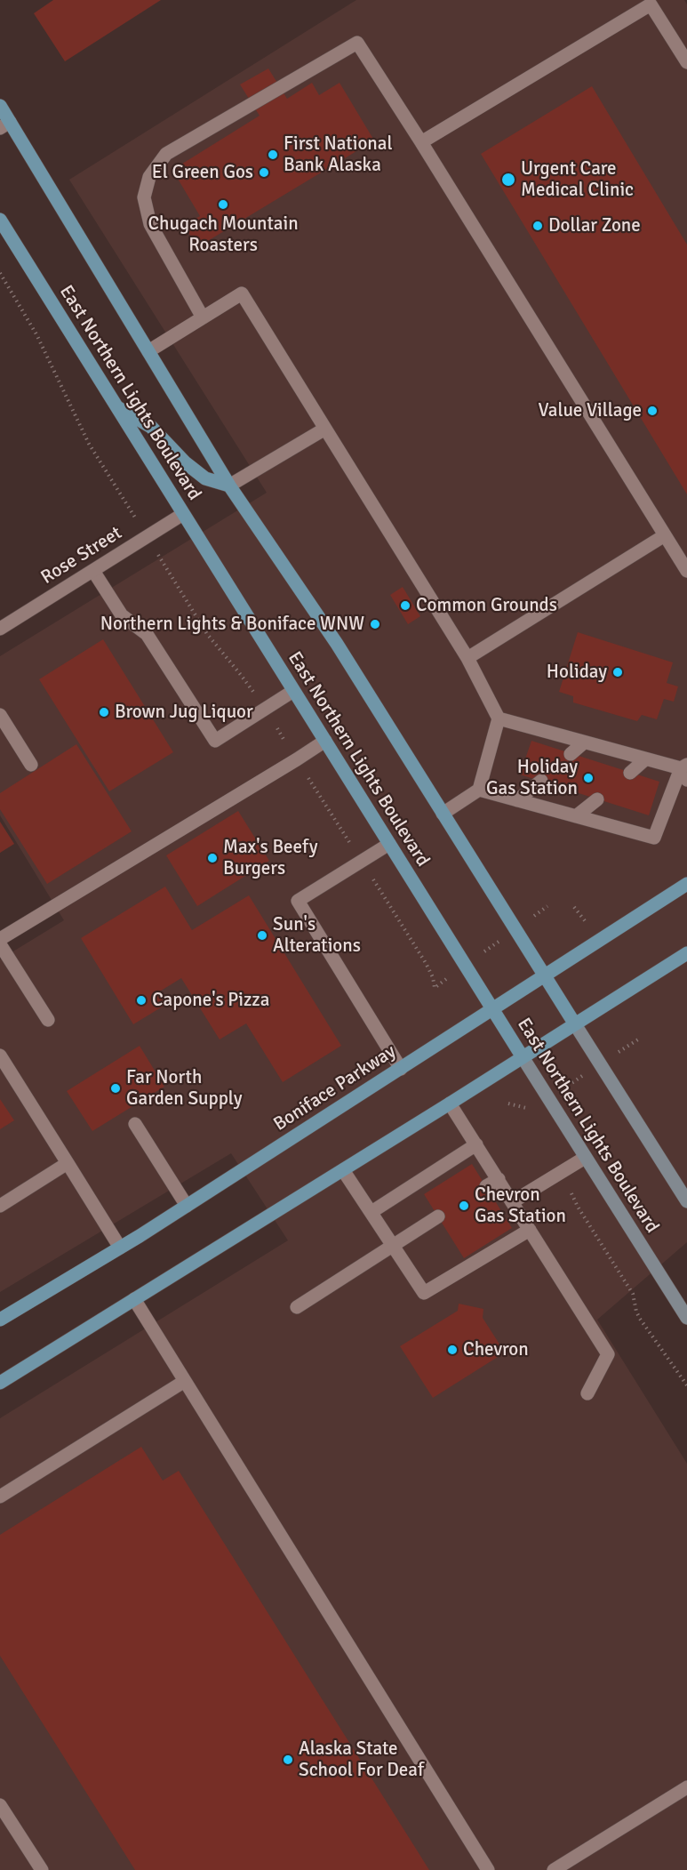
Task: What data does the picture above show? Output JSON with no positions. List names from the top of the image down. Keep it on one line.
{"streets":{"main road":["East Northern Lights Boulevard","Boniface Parkway"],"street":["Rose Street"]},"crossings":[["East Northern Lights Boulevard","Rose Street"],["East Northern Lights Boulevard","Boniface Parkway"]],"places":["First National Bank Alaska","El Green Gos","Urgent Care Medical Clinic","Chugach Mountain Roasters","Dollar Zone","Value Village","Common Grounds","Northern Lights & Boniface WNW","Holiday","Brown Jug Liquor","Holiday Gas Station","Max's Beefy Burgers","Sun's Alterations","Capone's Pizza","Far North Garden Supply","Chevron Gas Station","Chevron","Alaska State School For Deaf"]}
